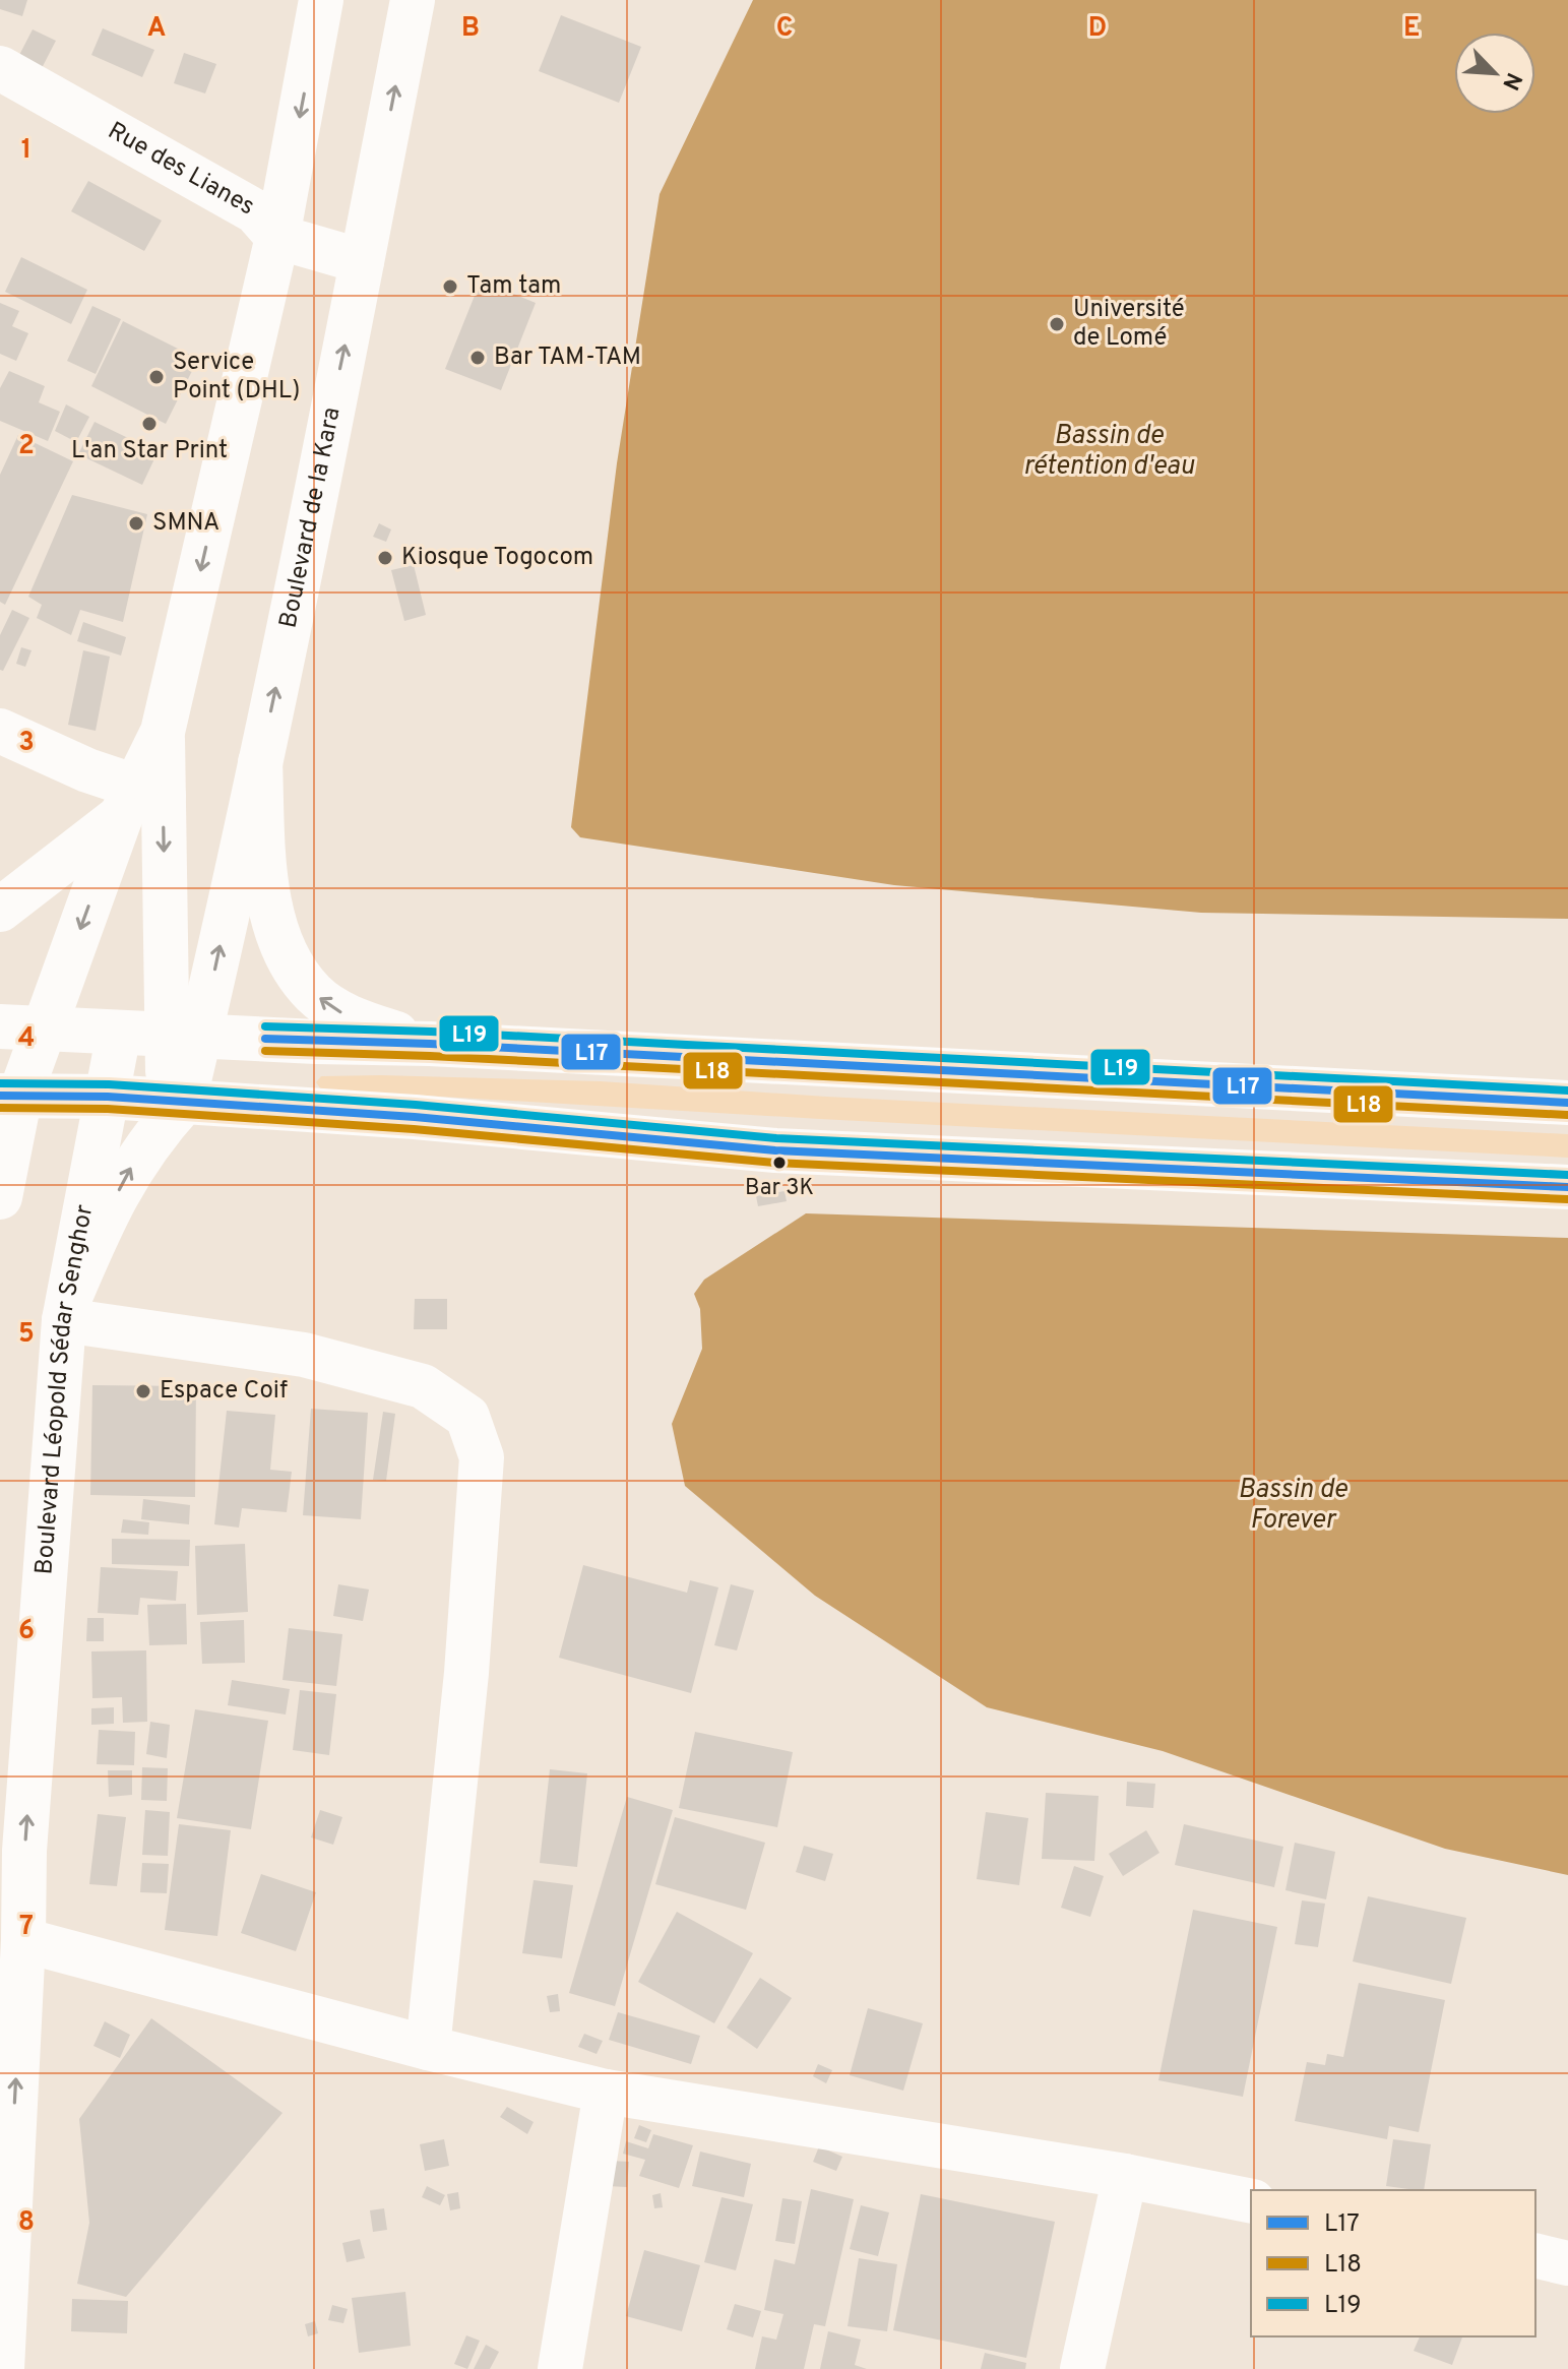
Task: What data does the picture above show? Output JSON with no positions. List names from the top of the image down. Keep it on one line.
{"streets":{"main road":["Rue des Lianes","Boulevard de la Kara","Boulevard Léopold Sédar Senghor"]},"crossings":[["Rue des Lianes","Boulevard de la Kara"]],"one_way":["Boulevard Léopold Sédar Senghor"],"water":["Bassin de rétention d'eau","Bassin de Forever"],"places":["Tam tam","Université de Lomé","Bar TAM-TAM","Service Point (DHL)","L'an Star Print","SMNA","Kiosque Togocom","Bar 3K","Espace Coif"],"lines":["transit line L19","transit line L17","transit line L18"],"legend":["L17","L18","L19"],"north":"bottom right","grid":{"columns":["A","B","C","D","E"],"rows":["1","2","3","4","5","6","7","8"]}}
